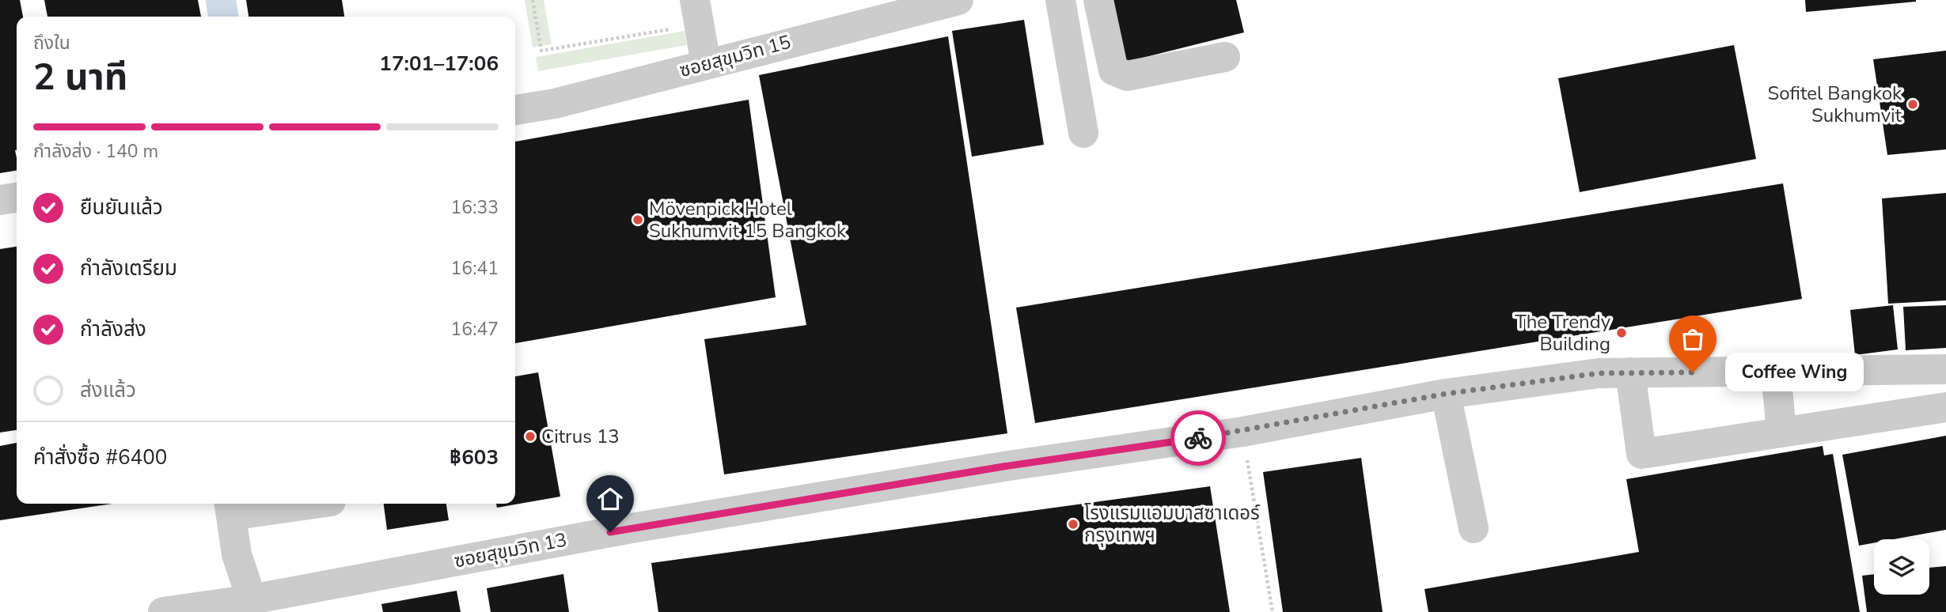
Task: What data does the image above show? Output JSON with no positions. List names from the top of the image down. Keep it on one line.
{"streets":{"street":["ซอยสุขุมวิท 15","ซอยสุขุมวิท 13"]},"places":["Sofitel Bangkok Sukhumvit","Mövenpick Hotel Sukhumvit 15 Bangkok","The Trendy Building","Coffee Wing","Citrus 13","โรงแรมแอมบาสซาเดอร์ กรุงเทพฯ"],"page":{"heading":["2 นาที","ถึงใน","17:01–17:06"],"panel":["คำสั่งซื้อ #6400","฿603"],"bar":"กำลังส่ง · 140 m","list":[["ยืนยันแล้ว","16:33"],["กำลังเตรียม","16:41"],["กำลังส่ง","16:47"],"ส่งแล้ว"],"bubble":"Coffee Wing"}}
